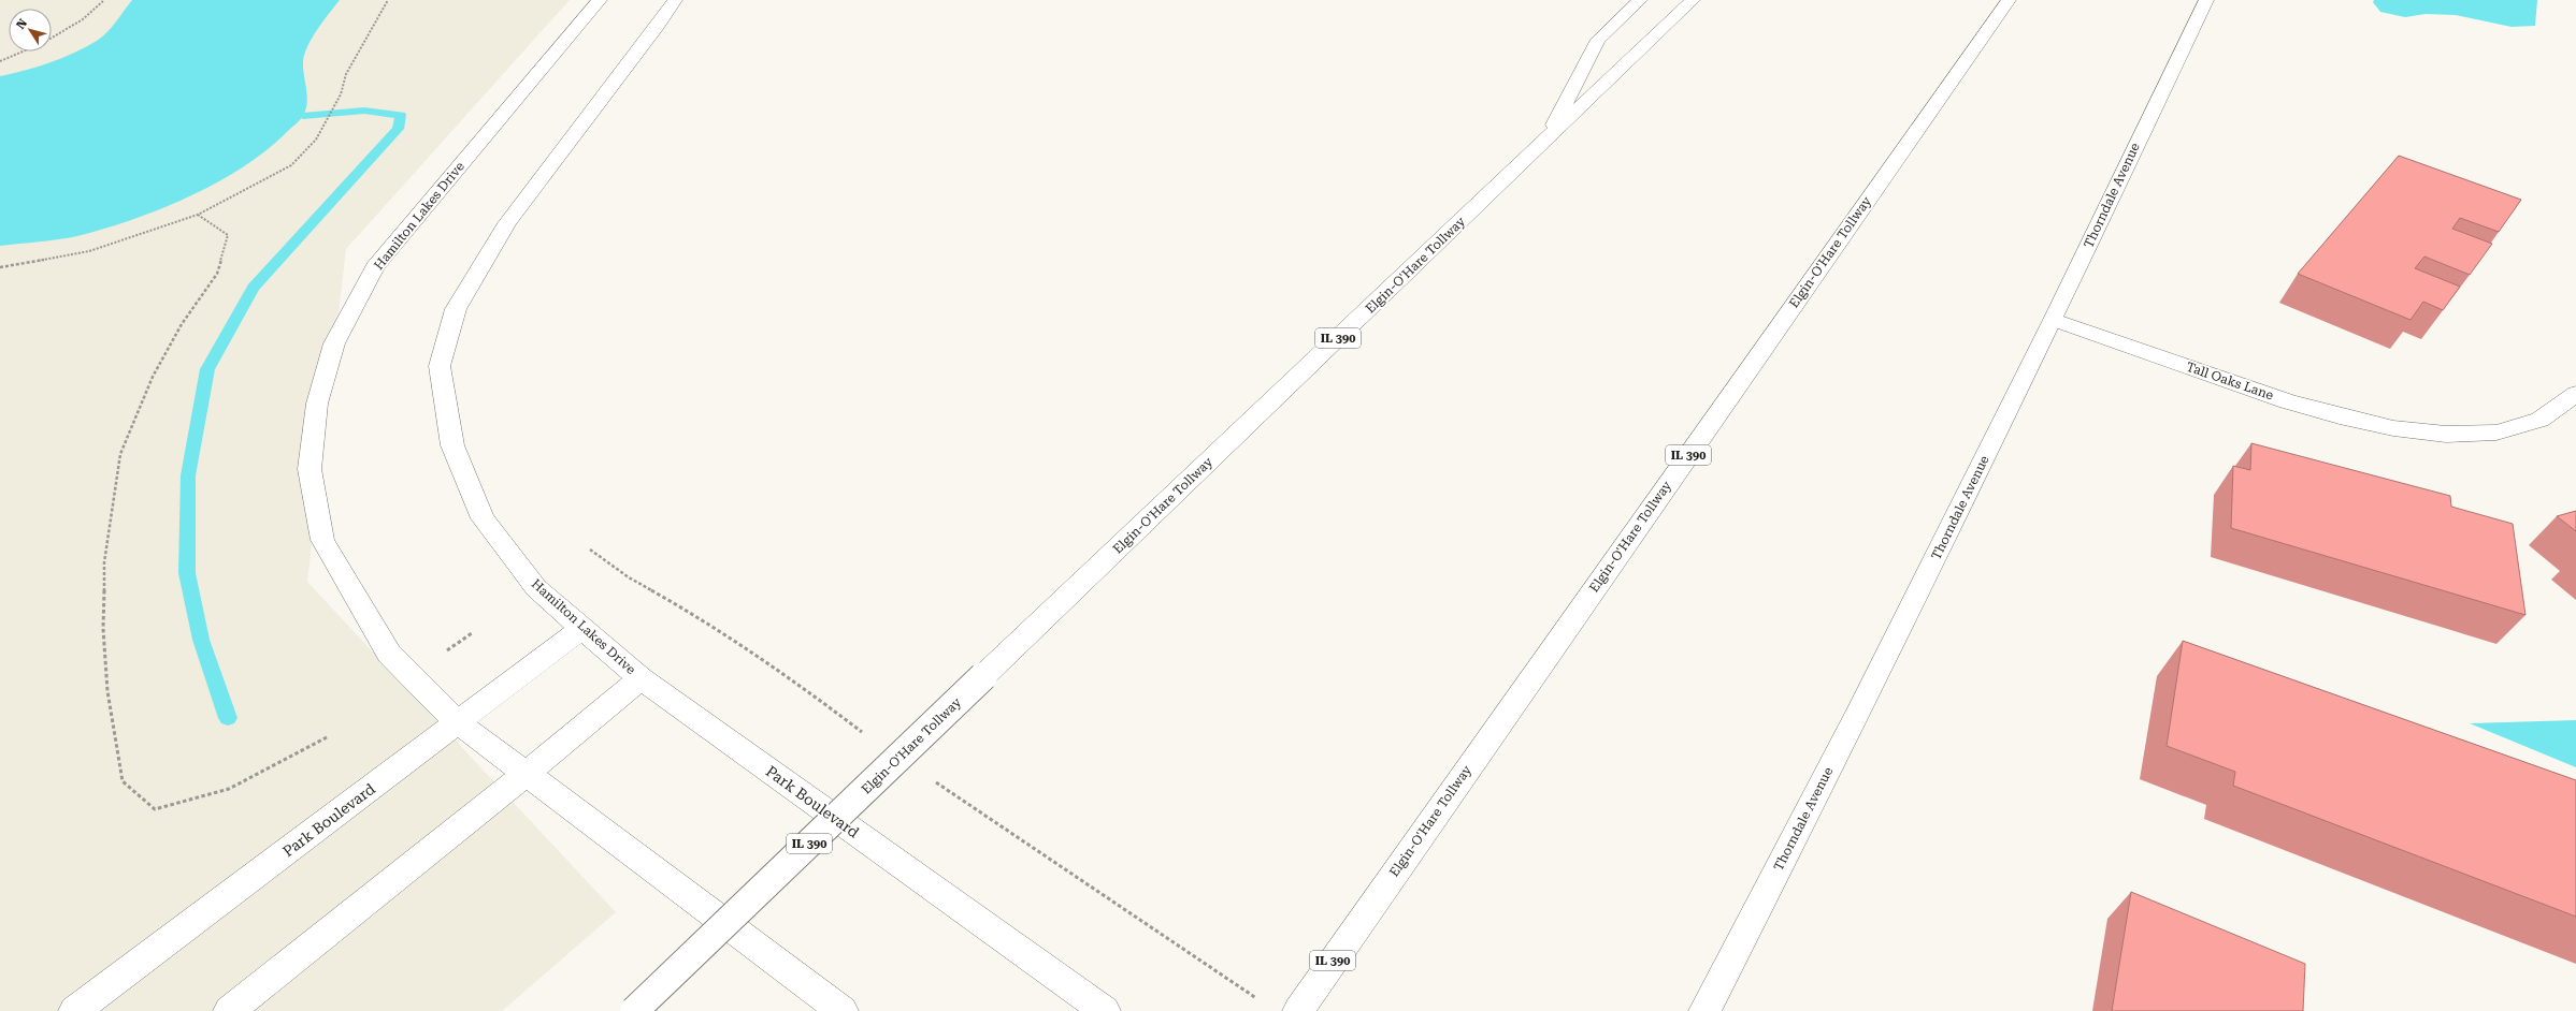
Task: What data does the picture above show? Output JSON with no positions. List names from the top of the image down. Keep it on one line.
{"streets":{"main road":["Thorndale Avenue","Hamilton Lakes Drive","Elgin-O'Hare Tollway","IL 390","Tall Oaks Lane","Park Boulevard"]},"crossings":[["Thorndale Avenue","Tall Oaks Lane"],["Hamilton Lakes Drive","Park Boulevard"]],"north":"top left"}
